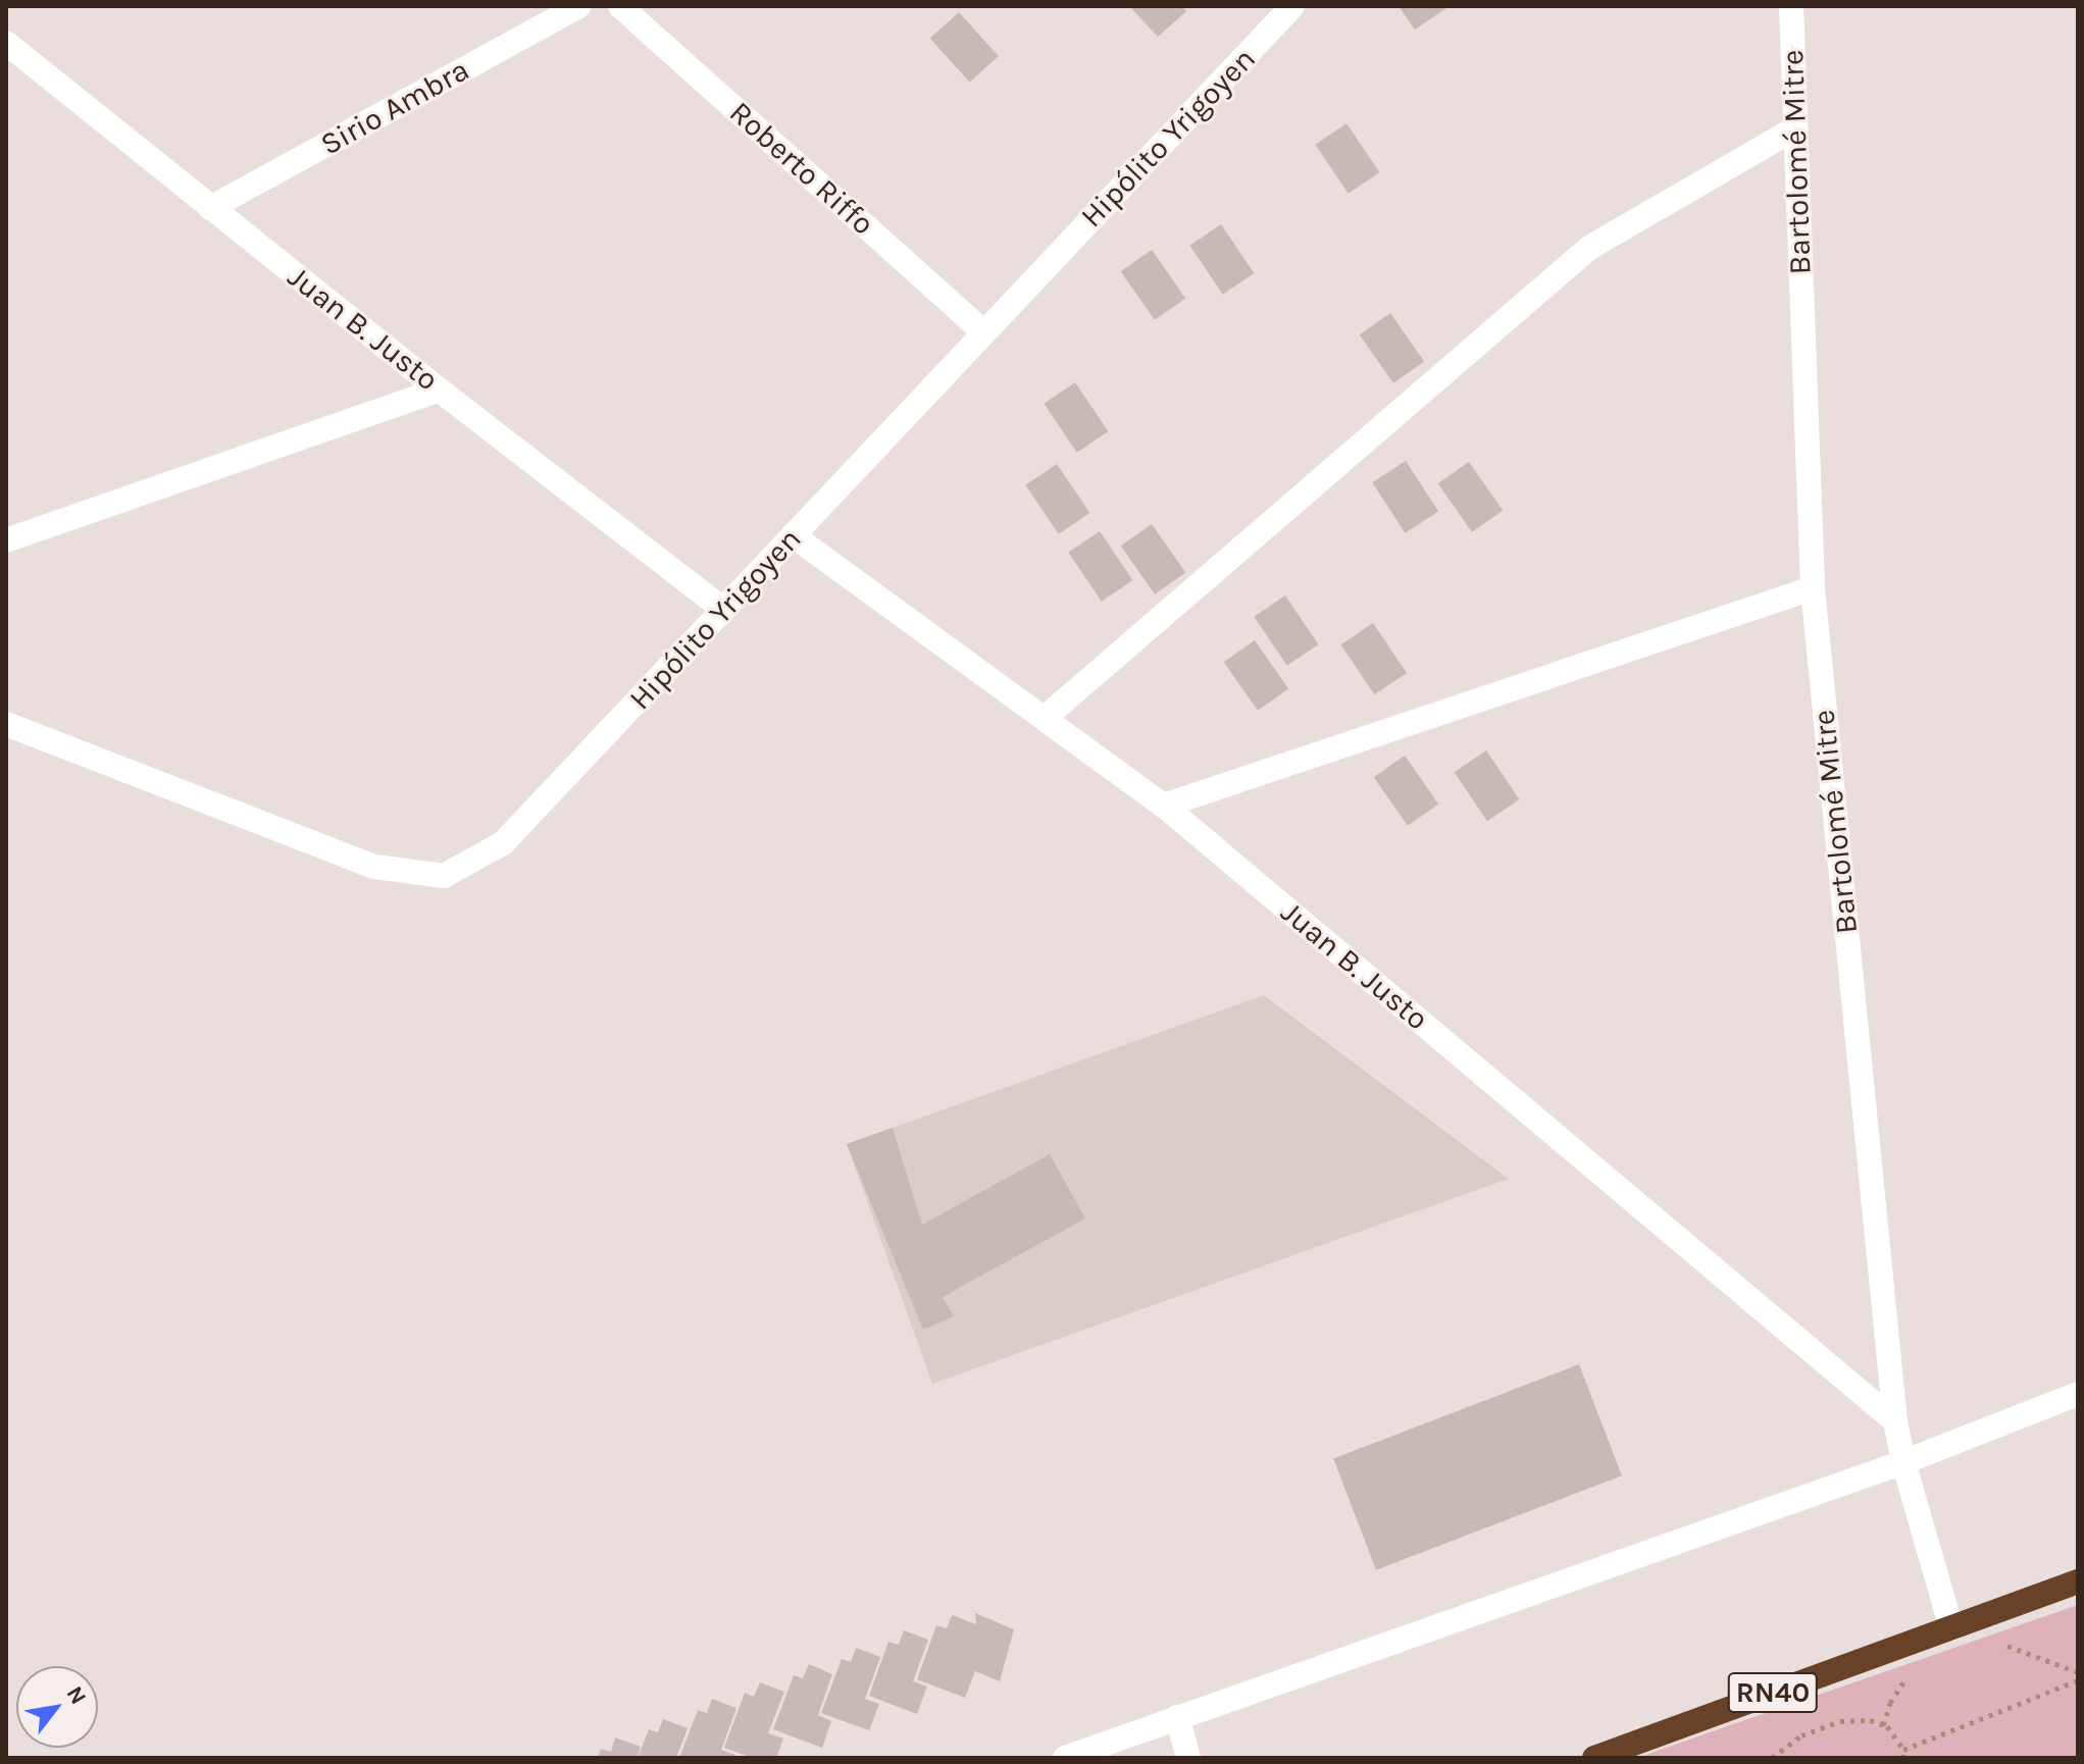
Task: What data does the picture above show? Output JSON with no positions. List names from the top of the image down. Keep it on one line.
{"streets":{"highway":["RN40"],"street":["Sirio Ambra","Hipólito Yrigoyen","Bartolomé Mitre","Roberto Riffo","Juan B. Justo"]},"crossings":[["Sirio Ambra","Juan B. Justo"],["Hipólito Yrigoyen","Roberto Riffo"],["Hipólito Yrigoyen","Juan B. Justo"],["Bartolomé Mitre","Juan B. Justo"],["Bartolomé Mitre","RN40"]],"north":"top right"}
